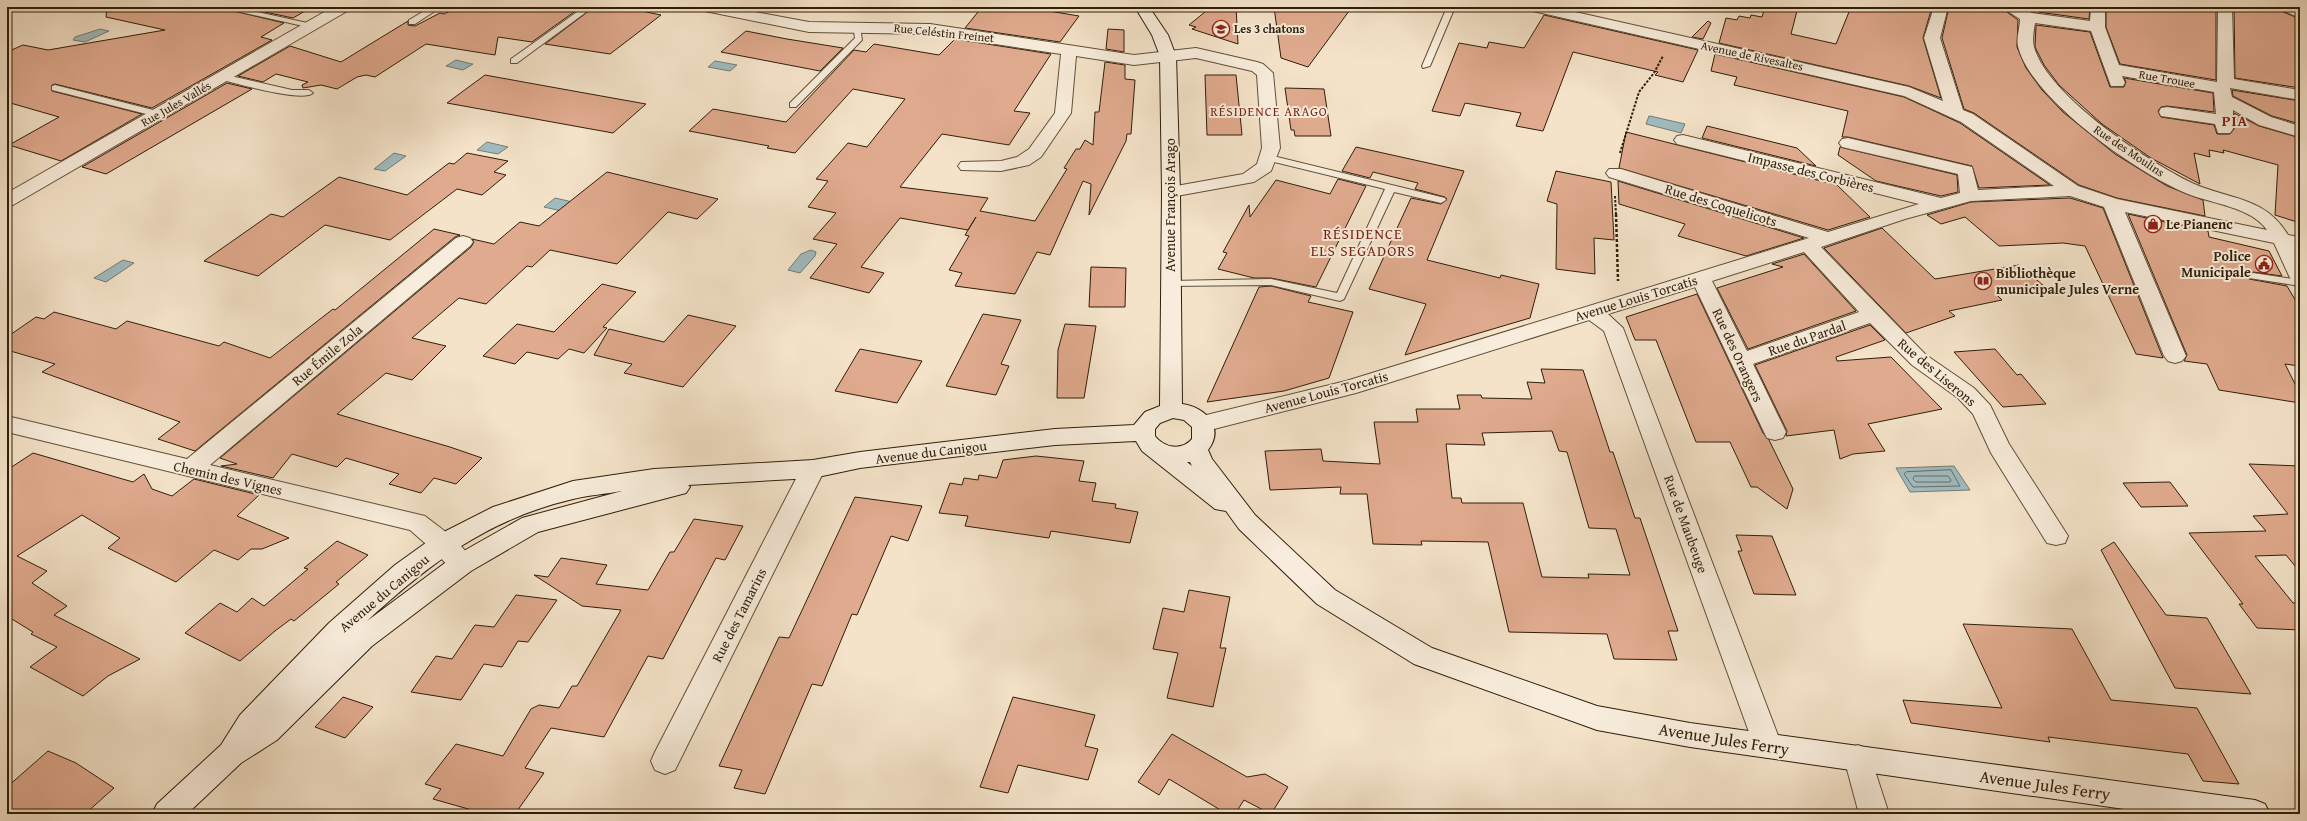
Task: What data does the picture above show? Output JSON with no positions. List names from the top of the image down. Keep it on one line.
{"streets":{"street":["Rue Celéstin Freinet","Avenue de Rivesaltes","Rue Trouee","Rue Jules Vallés","Rue des Moulins","Impasse des Corbières","Avenue François Arago","Rue des Coquelicots","Avenue Louis Torcatis","Rue du Pardal","Rue Émile Zola","Rue des Orangers","Rue des Liserons","Avenue du Canigou","Chemin des Vignes","Rue de Maubeuge","Rue des Tamarins","Avenue Jules Ferry"]},"crossings":[["Rue Celéstin Freinet","Avenue François Arago"],["Avenue de Rivesaltes","Avenue Louis Torcatis"],["Impasse des Corbières","Avenue Louis Torcatis"],["Avenue François Arago","Avenue Louis Torcatis"],["Avenue François Arago","Avenue du Canigou"],["Avenue François Arago","Avenue Jules Ferry"],["Rue des Coquelicots","Avenue Louis Torcatis"],["Avenue Louis Torcatis","Rue des Orangers"],["Avenue Louis Torcatis","Rue des Liserons"],["Avenue Louis Torcatis","Avenue du Canigou"],["Avenue Louis Torcatis","Rue de Maubeuge"],["Avenue Louis Torcatis","Avenue Jules Ferry"],["Rue du Pardal","Rue des Orangers"],["Rue du Pardal","Rue des Liserons"],["Rue Émile Zola","Chemin des Vignes"],["Avenue du Canigou","Chemin des Vignes"],["Avenue du Canigou","Rue des Tamarins"],["Avenue du Canigou","Avenue Jules Ferry"],["Rue de Maubeuge","Avenue Jules Ferry"]],"districts":["RÉSIDENCE ARAGO","PIA","RÉSIDENCE ELS SEGADORS"],"places":{"school or university":["Les 3 chatons"],"shop":["Le Pianenc"],"public building":["Police Municipale"],"library":["Bibliothèque municipale Jules Verne"]}}
